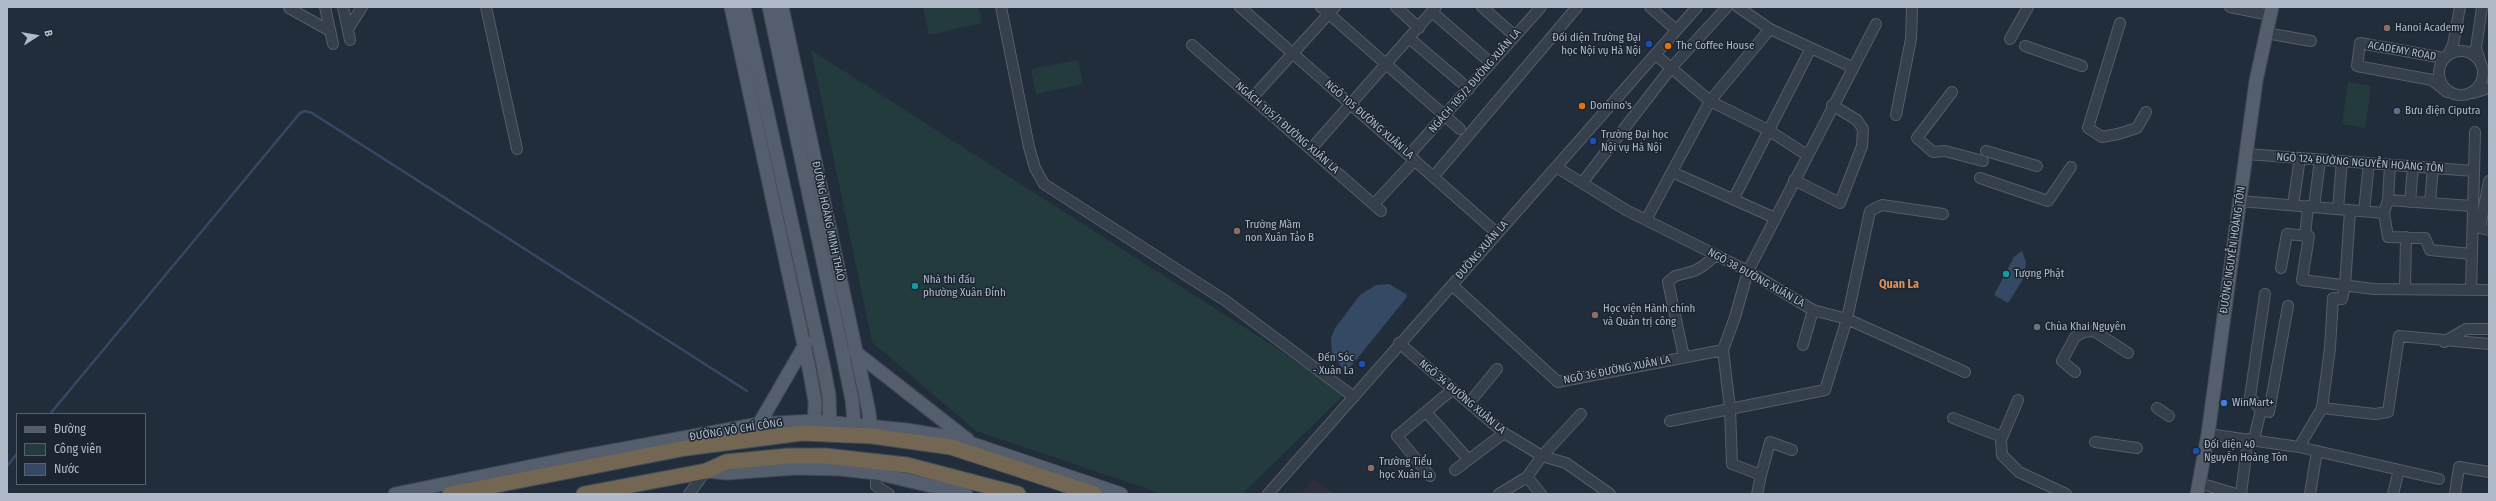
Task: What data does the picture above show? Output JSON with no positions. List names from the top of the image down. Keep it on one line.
{"streets":{"highway":["ĐƯỜNG VÕ CHÍ CÔNG"],"main road":["ĐƯỜNG HOÀNG MINH THẢO","ĐƯỜNG NGUYỄN HOÀNG TÔN"],"street":["ACADEMY ROAD","NGÁCH 105/2 ĐƯỜNG XUÂN LA","NGÕ 105 ĐƯỜNG XUÂN LA","NGÁCH 105/1 ĐƯỜNG XUÂN LA","NGÕ 124 ĐƯỜNG NGUYỄN HOÀNG TÔN","ĐƯỜNG XUÂN LA","NGÕ 38 ĐƯỜNG XUÂN LA","NGÕ 36 ĐƯỜNG XUÂN LA","NGÕ 34 ĐƯỜNG XUÂN LA"]},"crossings":[["NGÁCH 105/2 ĐƯỜNG XUÂN LA","NGÕ 105 ĐƯỜNG XUÂN LA"],["NGÁCH 105/2 ĐƯỜNG XUÂN LA","NGÁCH 105/1 ĐƯỜNG XUÂN LA"],["NGÕ 105 ĐƯỜNG XUÂN LA","NGÁCH 105/1 ĐƯỜNG XUÂN LA"],["NGÕ 105 ĐƯỜNG XUÂN LA","ĐƯỜNG XUÂN LA"],["NGÕ 124 ĐƯỜNG NGUYỄN HOÀNG TÔN","ĐƯỜNG NGUYỄN HOÀNG TÔN"],["ĐƯỜNG HOÀNG MINH THẢO","ĐƯỜNG VÕ CHÍ CÔNG"],["ĐƯỜNG XUÂN LA","NGÕ 38 ĐƯỜNG XUÂN LA"],["ĐƯỜNG XUÂN LA","NGÕ 36 ĐƯỜNG XUÂN LA"],["ĐƯỜNG XUÂN LA","NGÕ 34 ĐƯỜNG XUÂN LA"]],"districts":["Quan La"],"places":["Hanoi Academy","Đối diện Trường Đại học Nội vụ Hà Nội","The Coffee House","Domino's","Bưu điện Ciputra","Trường Đại học Nội vụ Hà Nội","Trường Mầm non Xuân Tảo B","Tượng Phật","Nhà thi đấu phường Xuân Đỉnh","Học viện Hành chính và Quản trị công","Chùa Khai Nguyên","Đến Sóc - Xuân La","WinMart+","Đối diện 40 Nguyễn Hoàng Tôn","Trường Tiểu học Xuân La"],"legend":["Đường","Công viên","Nước"],"north":"right"}
